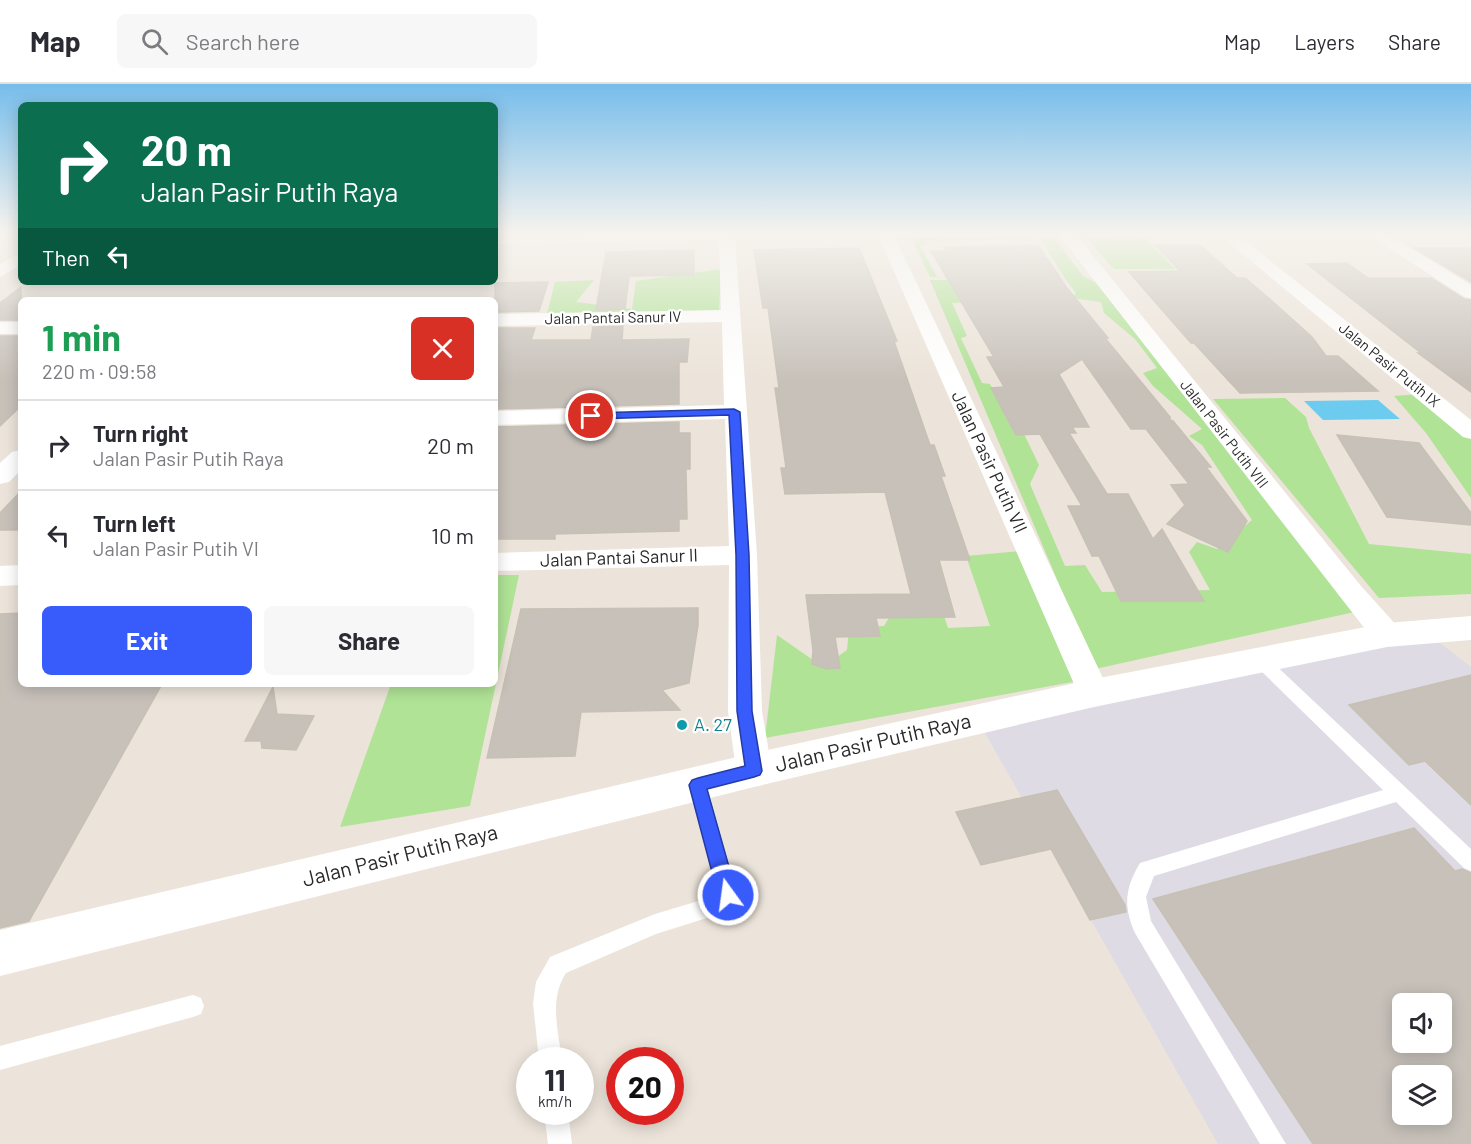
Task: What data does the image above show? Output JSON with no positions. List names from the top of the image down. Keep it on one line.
{"streets":{"street":["Jalan Pantai Sanur IV","Jalan Pasir Putih IX","Jalan Pasir Putih VIII","Jalan Pasir Putih VII","Jalan Pantai Sanur II","Jalan Pasir Putih Raya"]},"crossings":[["Jalan Pasir Putih VIII","Jalan Pasir Putih Raya"],["Jalan Pasir Putih VII","Jalan Pasir Putih Raya"]],"places":["A. 27"],"page":{"header":"Map","search":"Search here","nav":["Map","Layers","Share"],"turn":["20 m","Jalan Pasir Putih Raya"],"then":"Then","heading":["1 min","220 m · 09:58"],"list":[{"name":"Turn right","note":"Jalan Pasir Putih Raya","value":"20 m"},{"name":"Turn left","note":"Jalan Pasir Putih VI","value":"10 m"}],"buttons":["Exit","Share"],"speed":"11 km/h","limit":"20"}}
